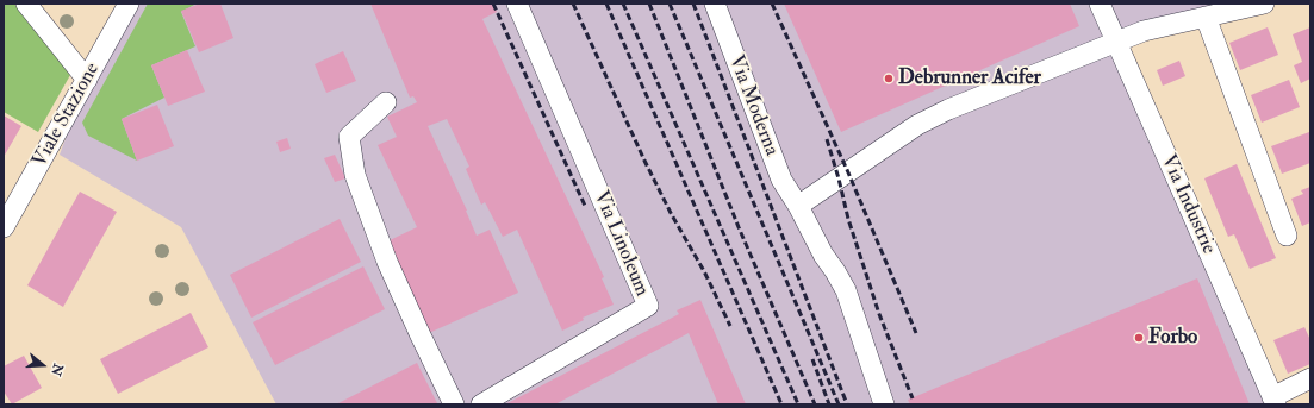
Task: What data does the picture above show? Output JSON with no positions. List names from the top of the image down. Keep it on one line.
{"streets":{"street":["Via Moderna","Viale Stazione","Via Industrie","Via Linoleum"]},"places":["Debrunner Acifer","Forbo"],"north":"right"}
